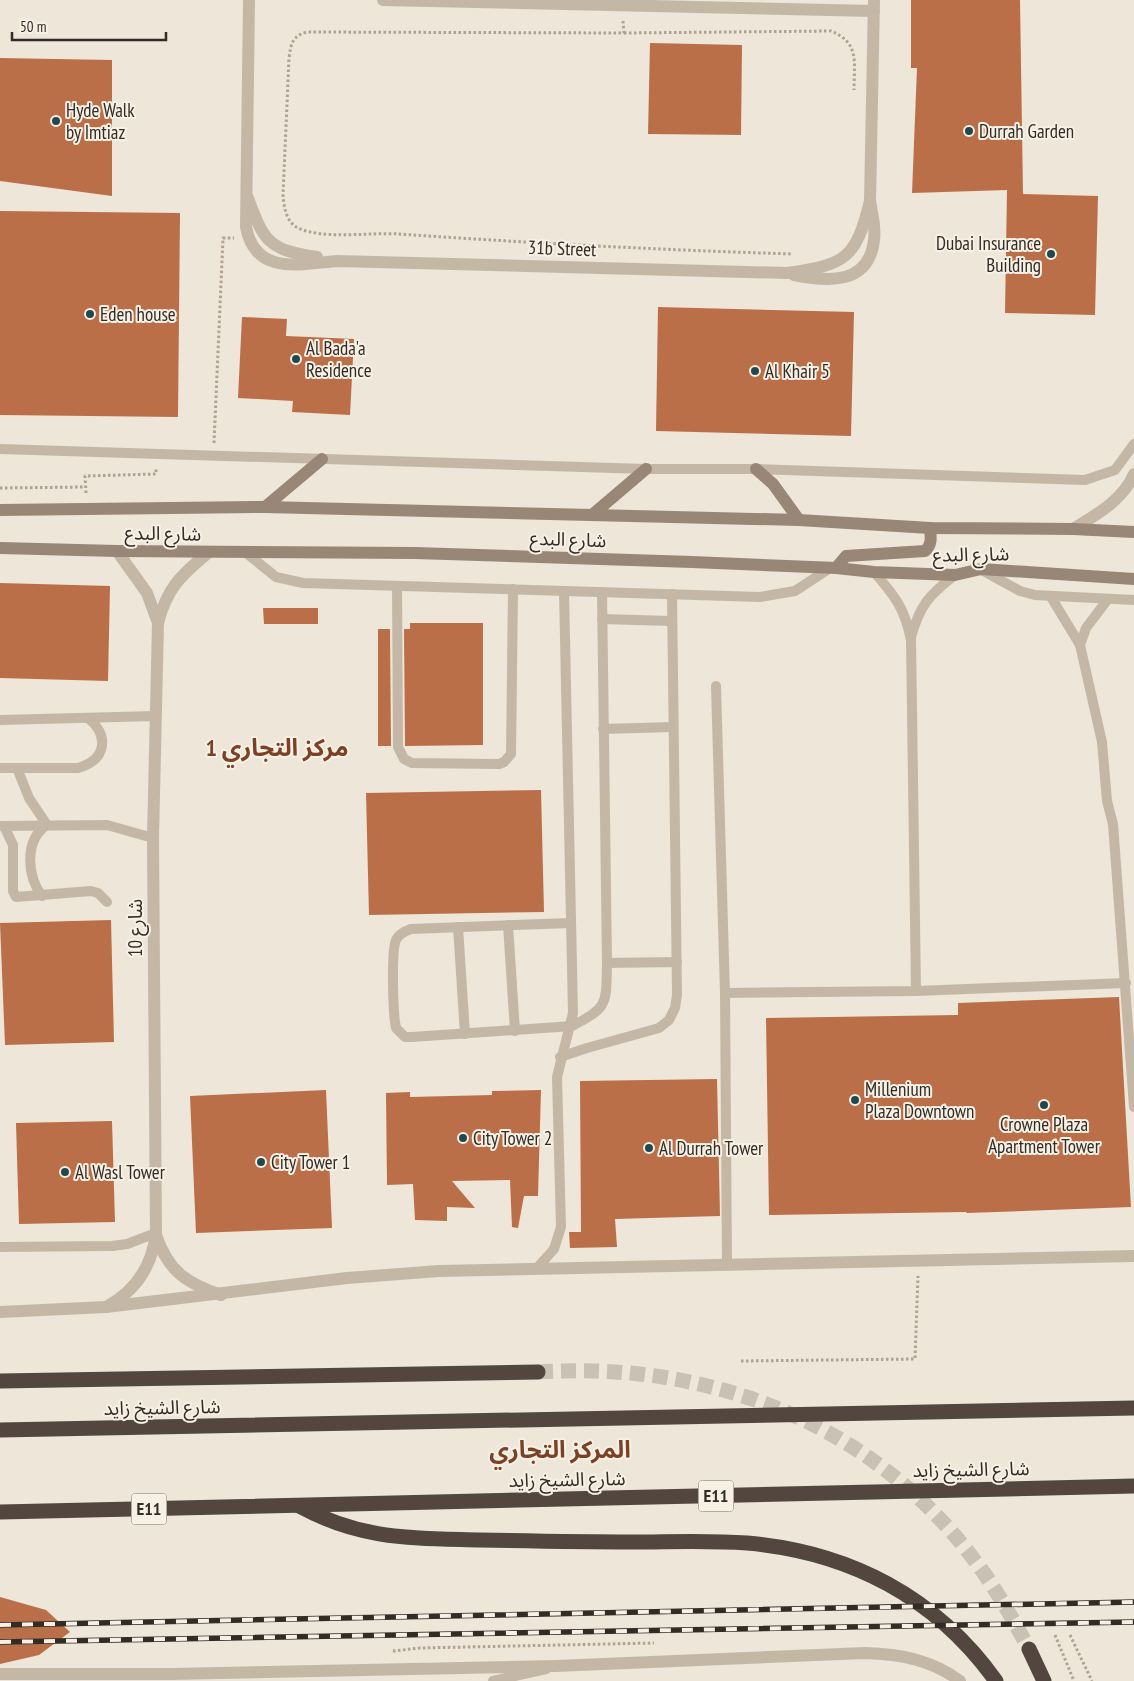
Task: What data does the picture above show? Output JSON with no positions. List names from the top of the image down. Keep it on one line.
{"streets":{"highway":["شارع الشيخ زايد","E11"],"main road":["شارع البدع"],"street":["31b Street","شارع 10"]},"crossings":[["شارع البدع","شارع 10"]],"districts":["مركز التجاري 1","المركز التجاري"],"places":["Hyde Walk by Imtiaz","Durrah Garden","Dubai Insurance Building","Eden house","Al Bada'a Residence","Al Khair 5","Millenium Plaza Downtown","Crowne Plaza Apartment Tower","City Tower 2","Al Durrah Tower","City Tower 1","Al Wasl Tower"],"scale_bar":"50 m"}
